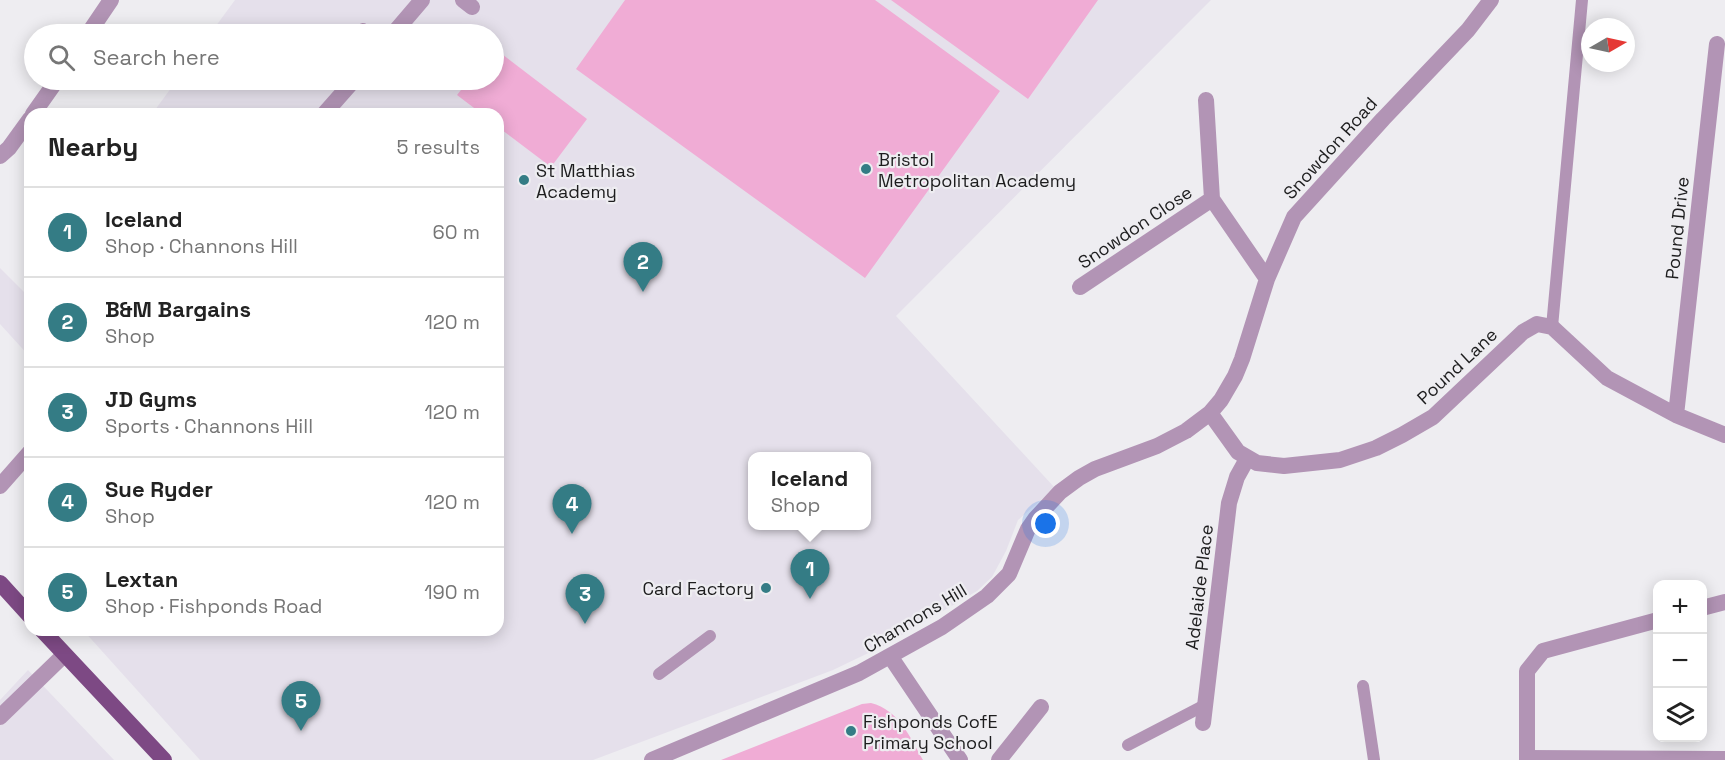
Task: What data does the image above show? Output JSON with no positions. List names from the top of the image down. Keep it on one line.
{"streets":{"street":["Snowdon Road","Snowdon Close","Pound Drive","Pound Lane","Adelaide Place","Channons Hill"]},"crossings":[["Snowdon Road","Snowdon Close"],["Snowdon Road","Channons Hill"],["Pound Lane","Adelaide Place"]],"places":["Bristol Metropolitan Academy","St Matthias Academy","Card Factory","Fishponds CofE Primary School"],"north":"right","page":{"search":"Search here","heading":["Nearby","5 results"],"list":[{"mark":"1","name":"Iceland","note":"Shop · Channons Hill","value":"60 m"},{"mark":"2","name":"B&M Bargains","note":"Shop","value":"120 m"},{"mark":"3","name":"JD Gyms","note":"Sports · Channons Hill","value":"120 m"},{"mark":"4","name":"Sue Ryder","note":"Shop","value":"120 m"},{"mark":"5","name":"Lextan","note":"Shop · Fishponds Road","value":"190 m"}],"pins":["2","4","1","3","5"],"popup":["Iceland","Shop"],"map_buttons":["+","−"]}}
